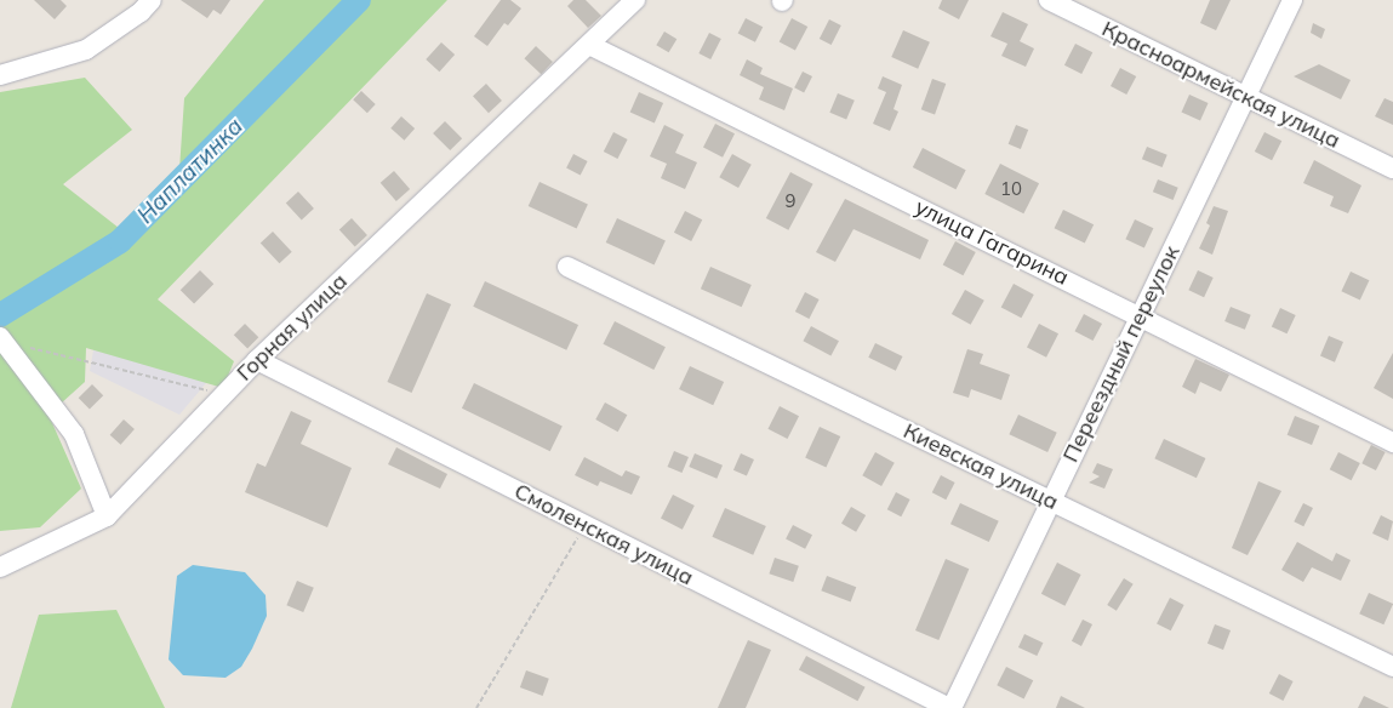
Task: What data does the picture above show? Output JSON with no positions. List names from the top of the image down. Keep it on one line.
{"streets":{"street":["Красноармейская улица","улица Гагарина","Горная улица","Переездный переулок","Киевская улица","Смоленская улица"]},"crossings":[["Красноармейская улица","Переездный переулок"],["улица Гагарина","Горная улица"],["улица Гагарина","Переездный переулок"],["Горная улица","Смоленская улица"],["Переездный переулок","Киевская улица"],["Переездный переулок","Смоленская улица"]],"water":["Наплатинка"],"house_numbers":["10","9"]}
